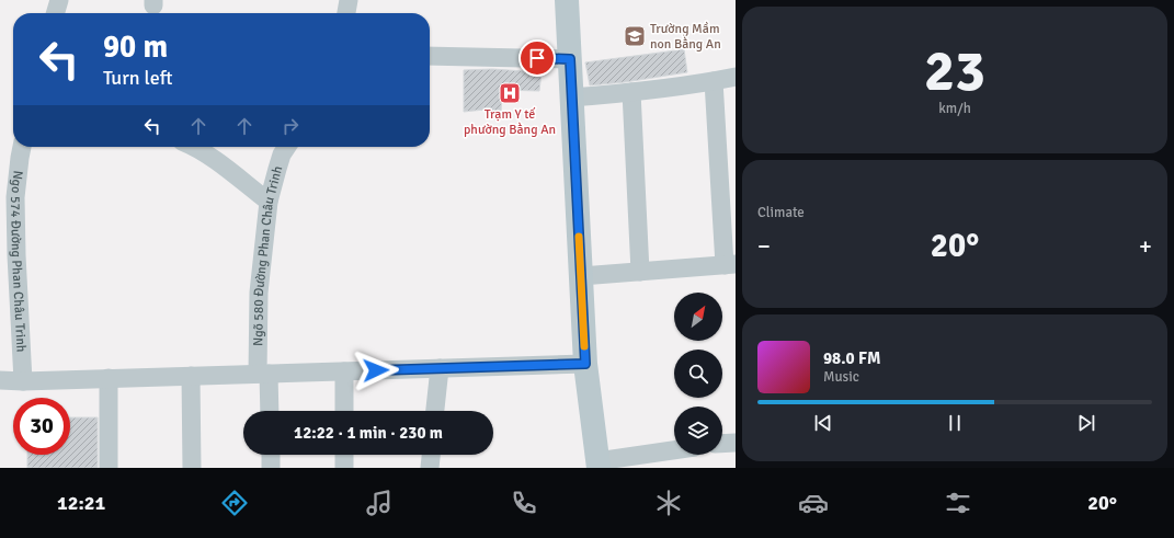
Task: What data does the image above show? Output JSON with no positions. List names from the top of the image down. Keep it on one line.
{"streets":{"street":["Ngõ 580 Đường Phan Châu Trinh","Ngo 574 Đường Phan Châu Trinh"]},"places":{"school or university":["Trường Mầm non Bằng An"],"hospital":["Trạm Y tế phường Bằng An"]},"north":"top right","page":{"tile":[["23","km/h"],"Climate"],"turn":["90 m","Turn left"],"heat":["−","20°","+"],"song":["98.0 FM","Music"],"limit":"30","trip":"12:22 · 1 min · 230 m","tabs":["12:21","20°"]}}
